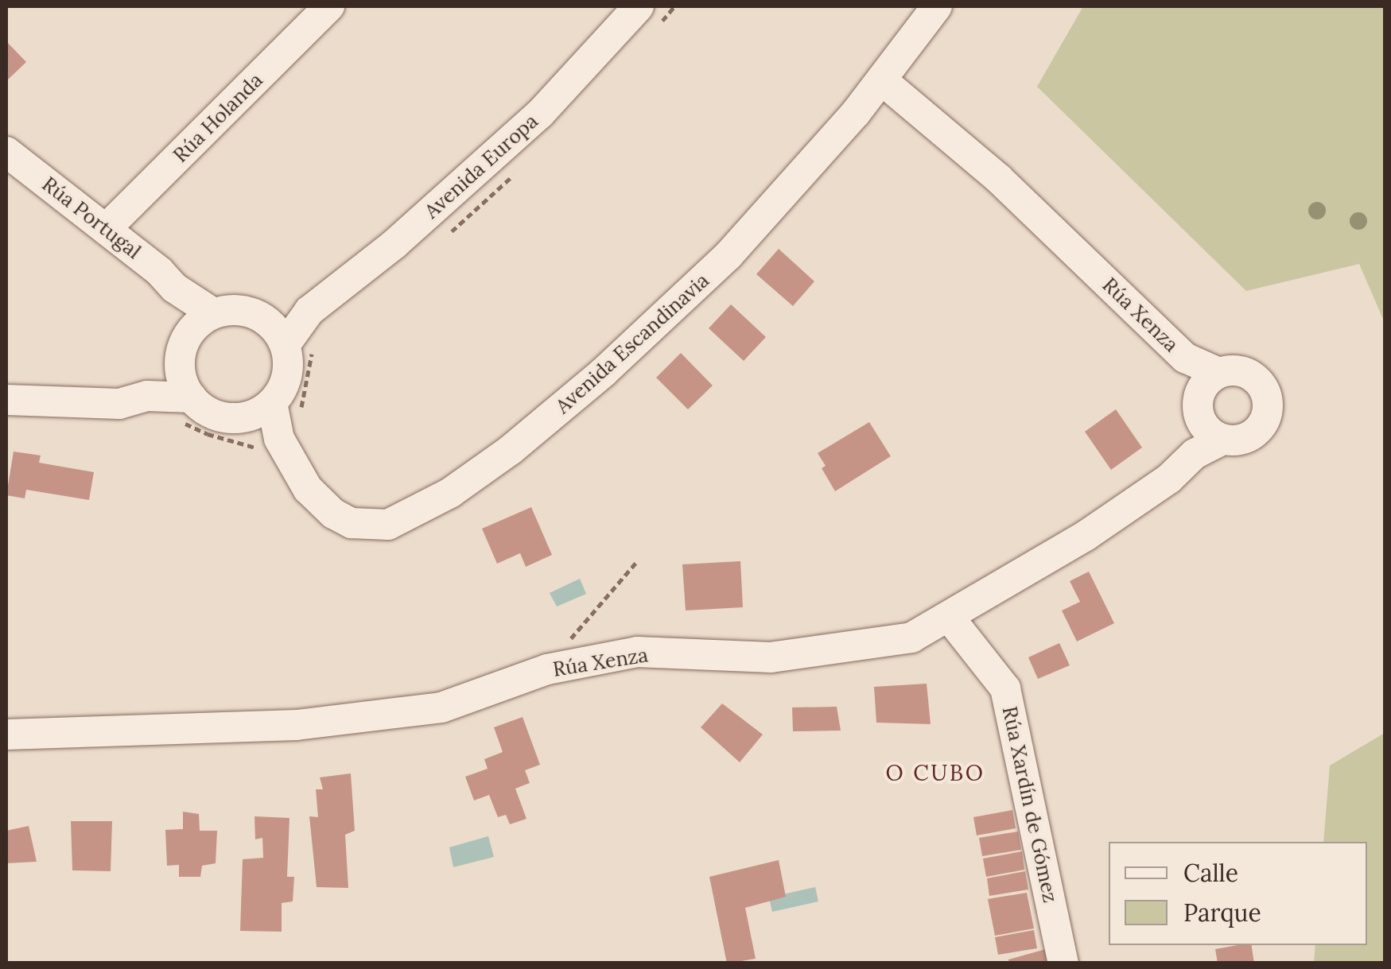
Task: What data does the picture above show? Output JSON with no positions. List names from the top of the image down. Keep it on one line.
{"streets":{"street":["Rúa Holanda","Avenida Europa","Rúa Portugal","Rúa Xenza","Avenida Escandinavia","Rúa Xardín de Gómez"]},"crossings":[["Rúa Holanda","Rúa Portugal"],["Avenida Europa","Rúa Portugal"],["Avenida Europa","Avenida Escandinavia"],["Rúa Portugal","Avenida Escandinavia"],["Rúa Xenza","Avenida Escandinavia"],["Rúa Xenza","Rúa Xardín de Gómez"]],"districts":["O CUBO"],"legend":["Calle","Parque"]}
